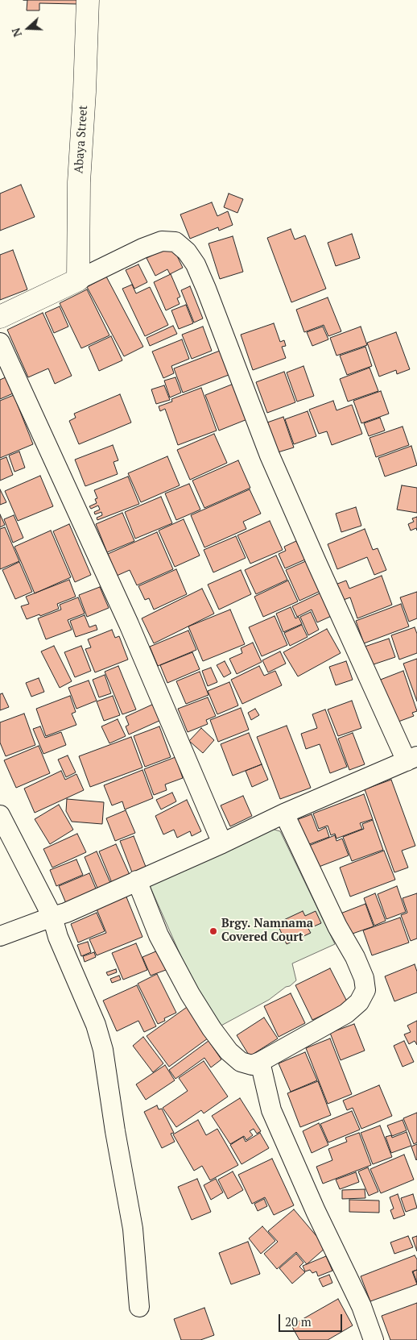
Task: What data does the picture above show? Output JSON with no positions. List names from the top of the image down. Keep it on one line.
{"streets":{"street":["Abaya Street"]},"places":["Brgy. Namnama Covered Court"],"scale_bar":"20 m","north":"left"}
